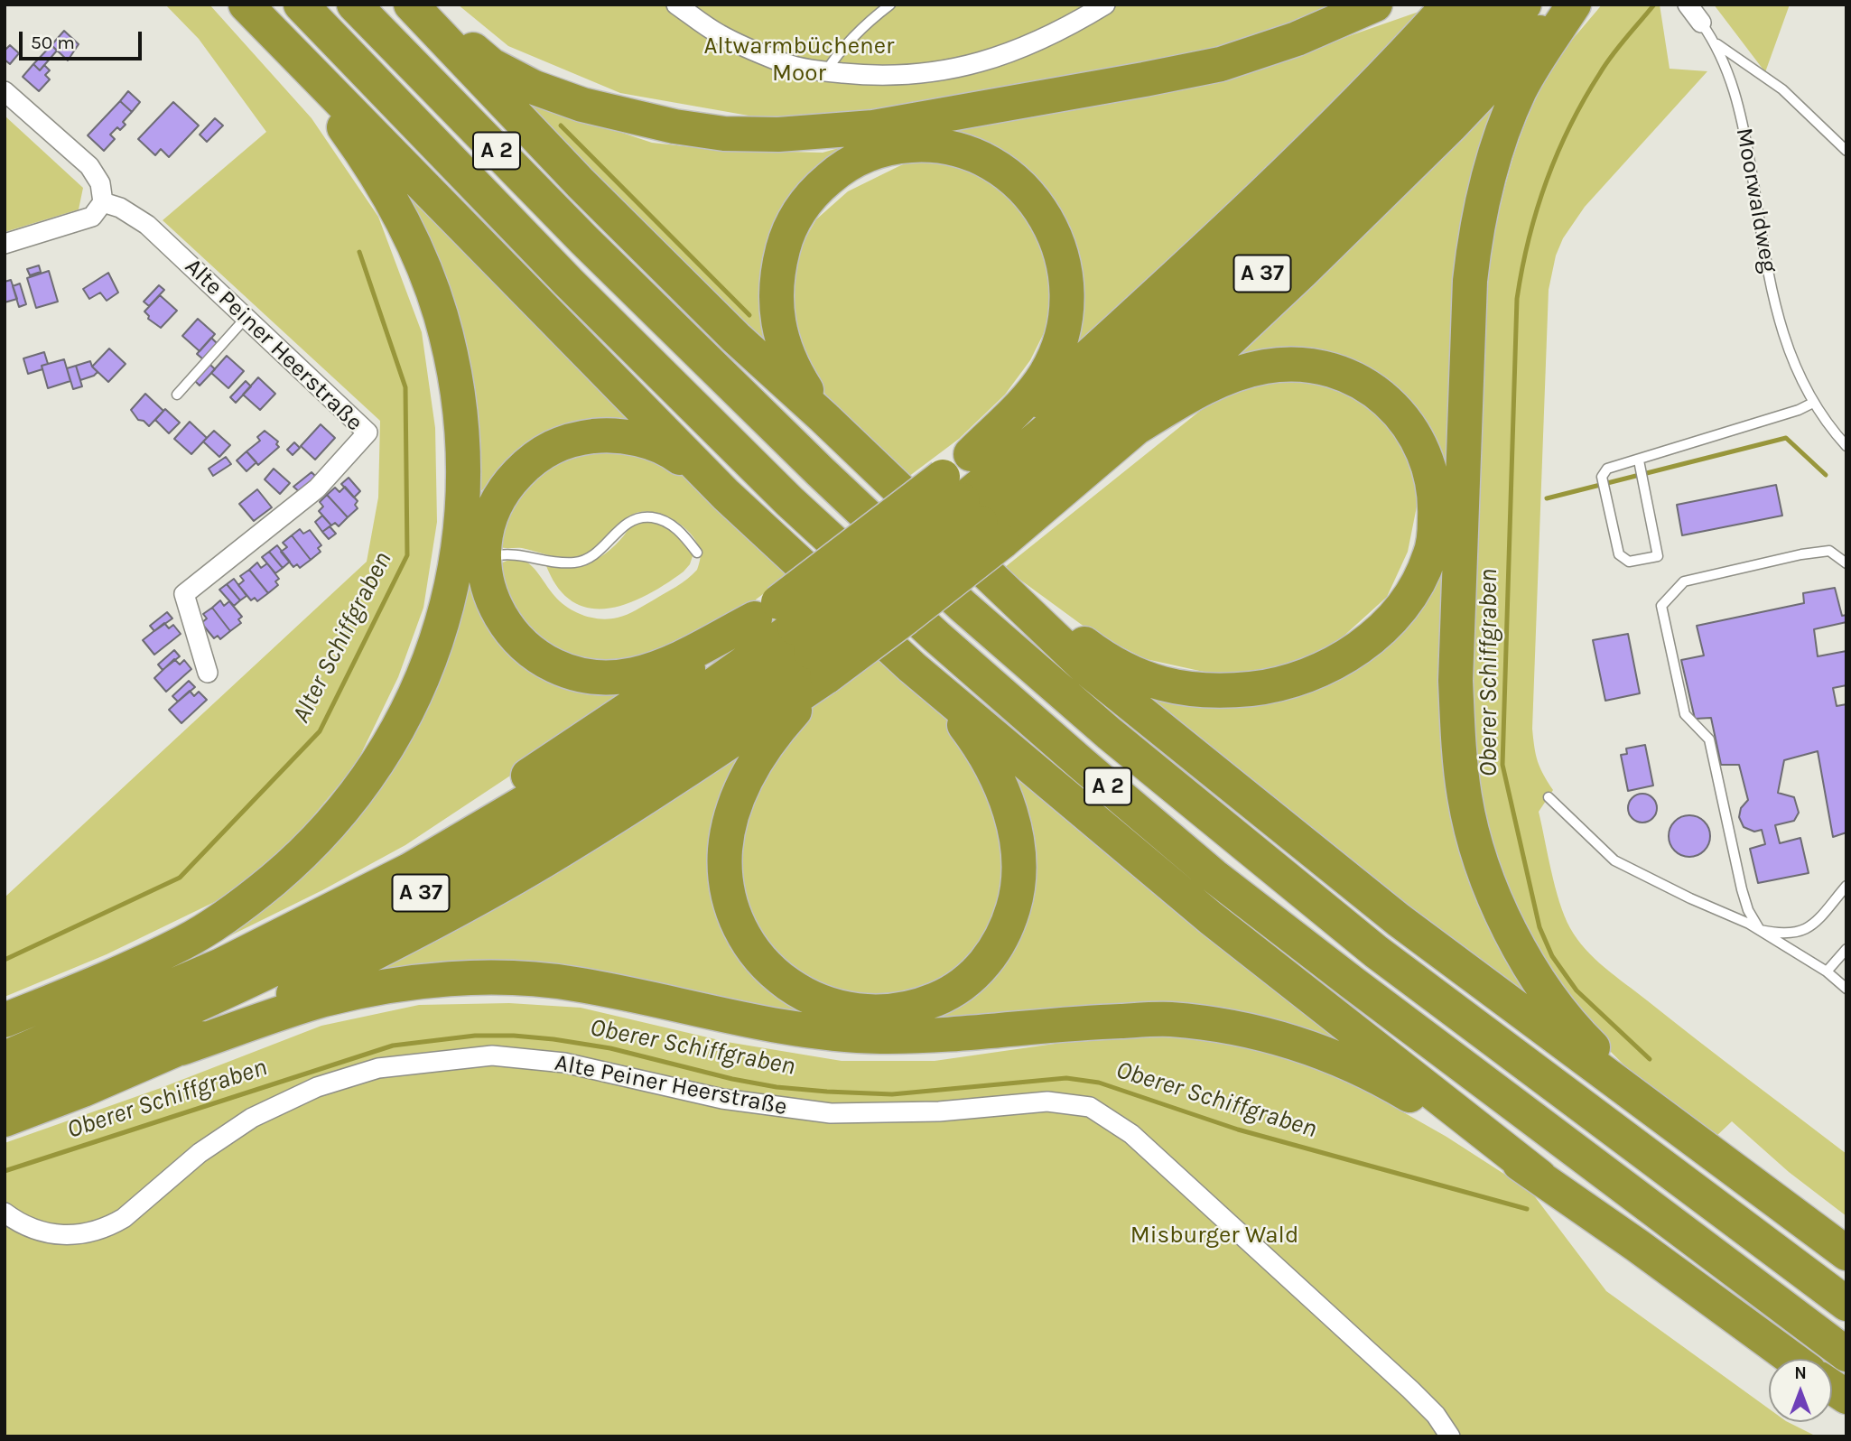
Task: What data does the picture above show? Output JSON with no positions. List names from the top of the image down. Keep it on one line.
{"streets":{"highway":["A 2","A 37"],"street":["Moorwaldweg","Alte Peiner Heerstraße"]},"water":["Alter Schiffgraben","Oberer Schiffgraben"],"parks":["Altwarmbüchener Moor","Misburger Wald"],"scale_bar":"50 m","north":"top"}
